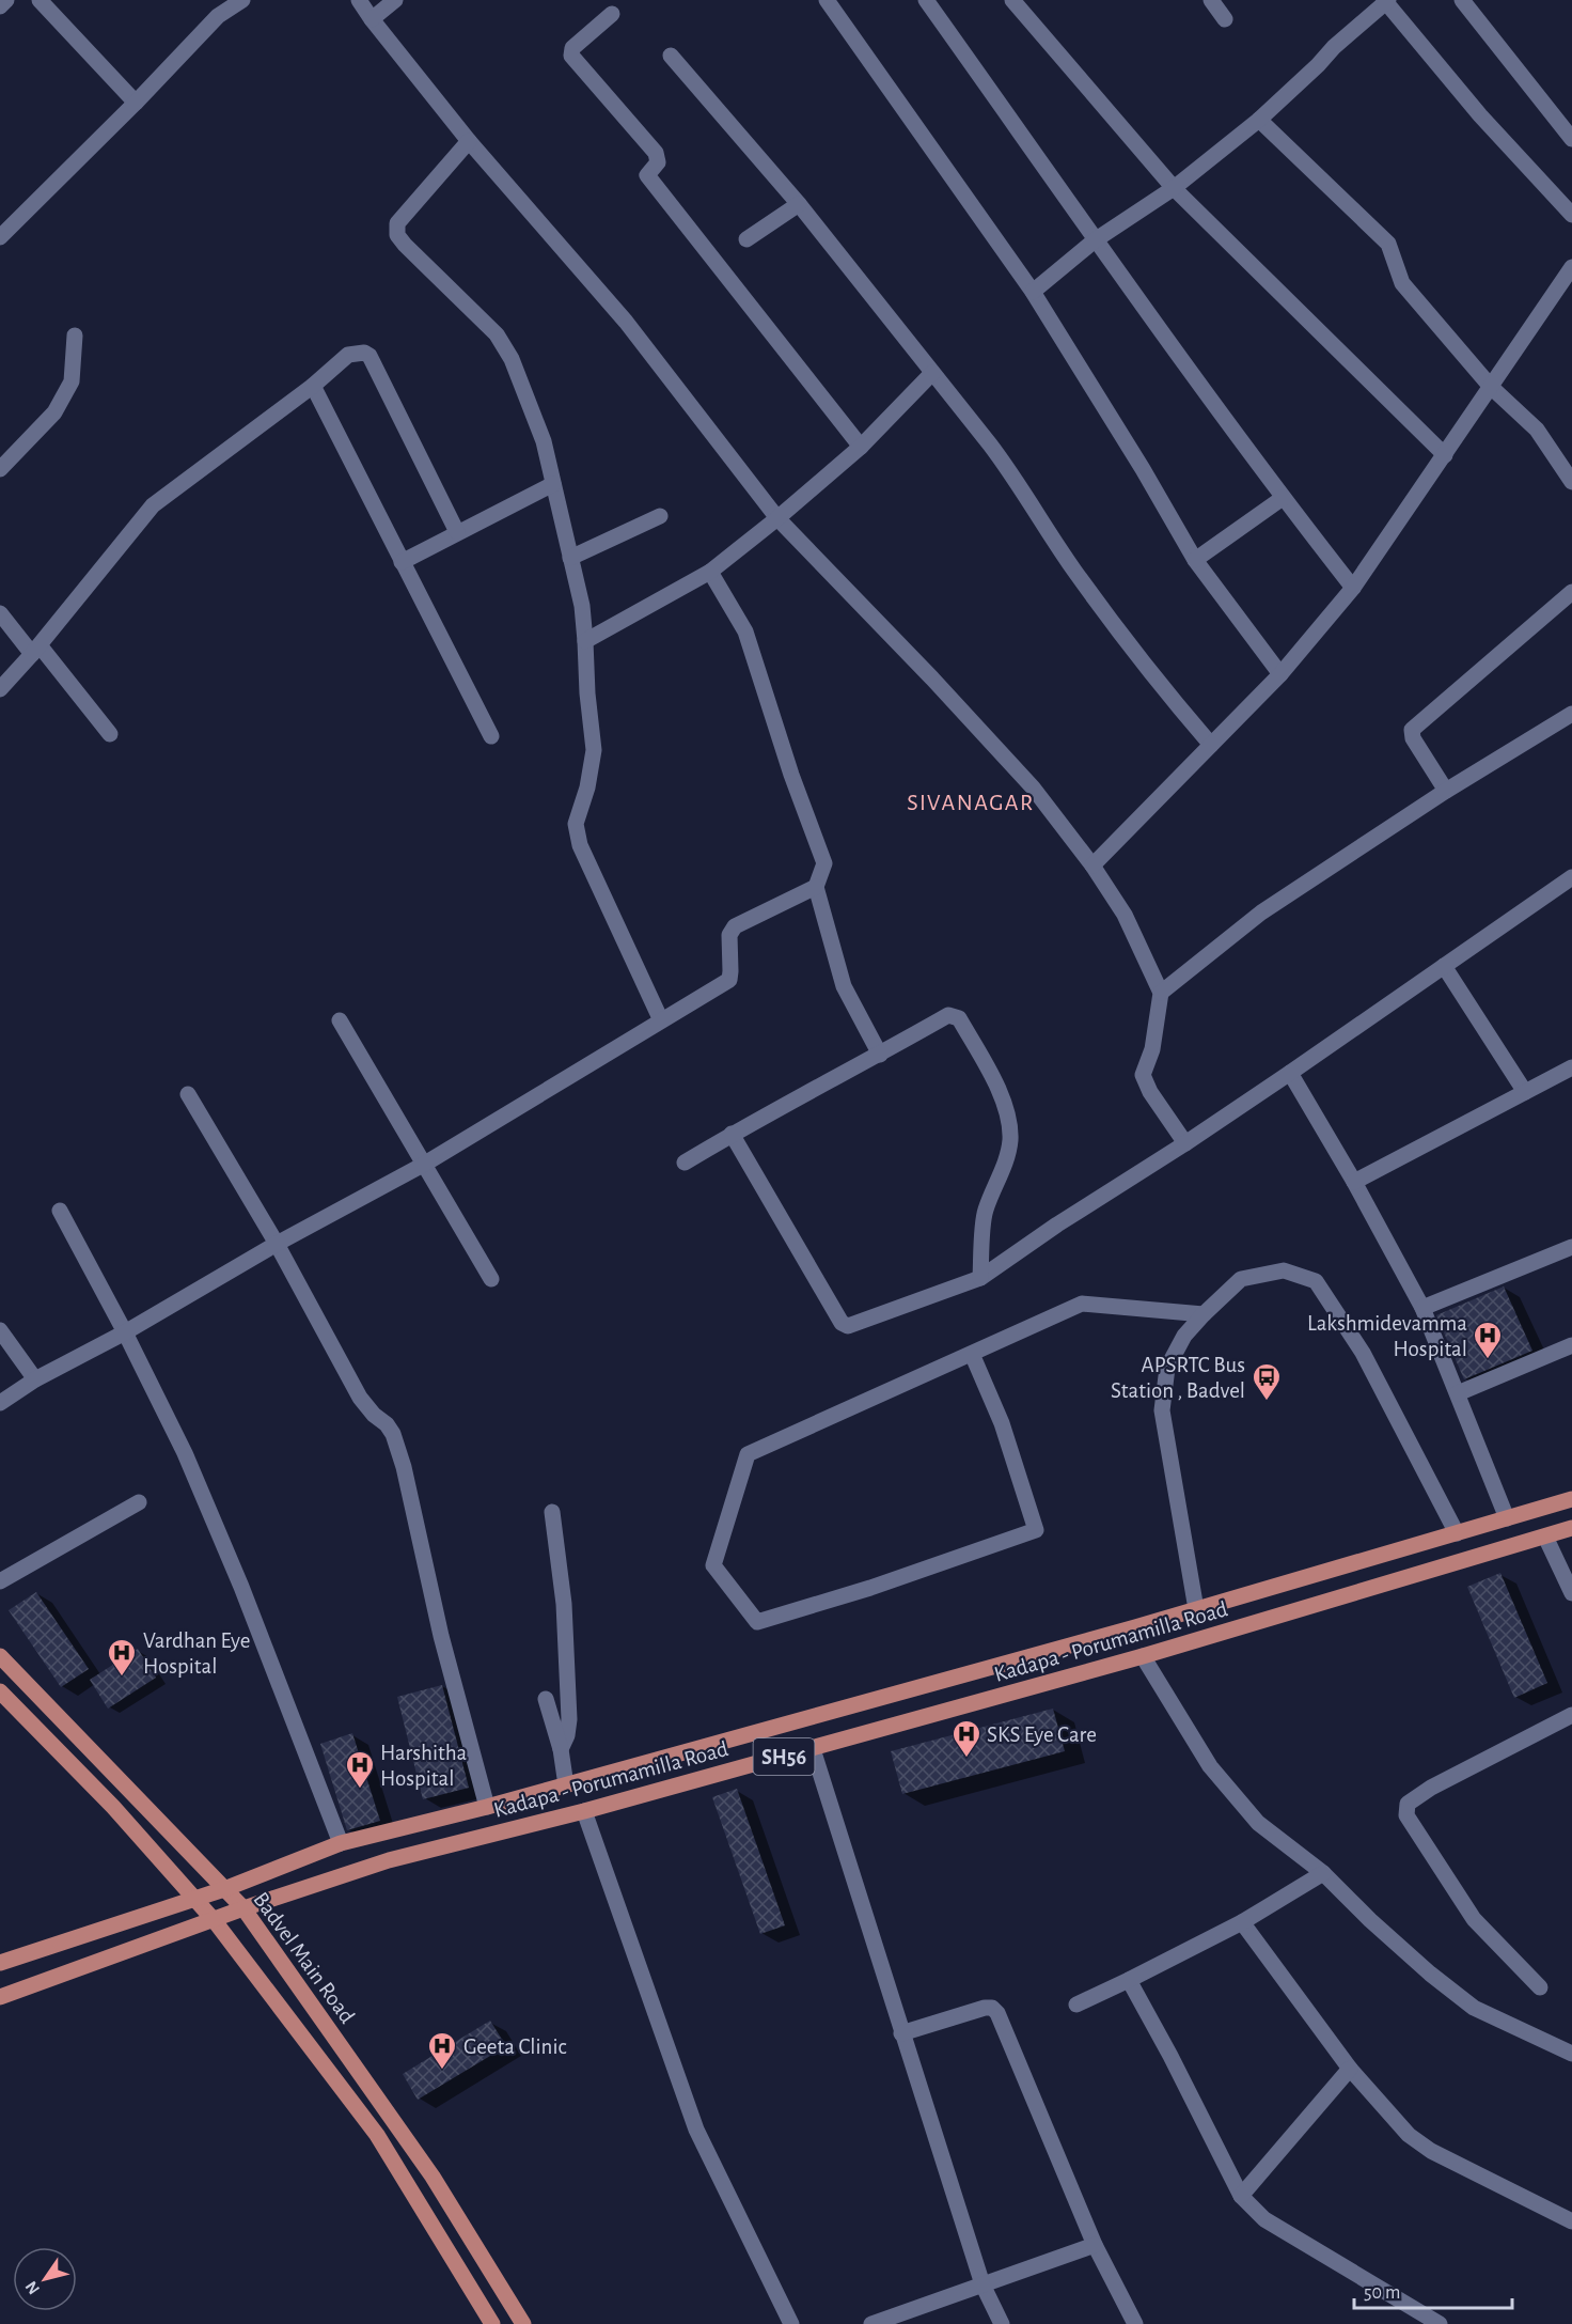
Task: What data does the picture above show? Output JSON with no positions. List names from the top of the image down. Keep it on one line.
{"streets":{"main road":["Kadapa - Porumamilla Road","SH56","Badvel Main Road"]},"crossings":[["Kadapa - Porumamilla Road","Badvel Main Road"]],"districts":["SIVANAGAR"],"places":{"hospital":["Lakshmidevamma Hospital","Vardhan Eye Hospital","SKS Eye Care","Harshitha Hospital","Geeta Clinic"],"bus stop":["APSRTC Bus Station , Badvel"]},"scale_bar":"50 m","north":"bottom left"}
